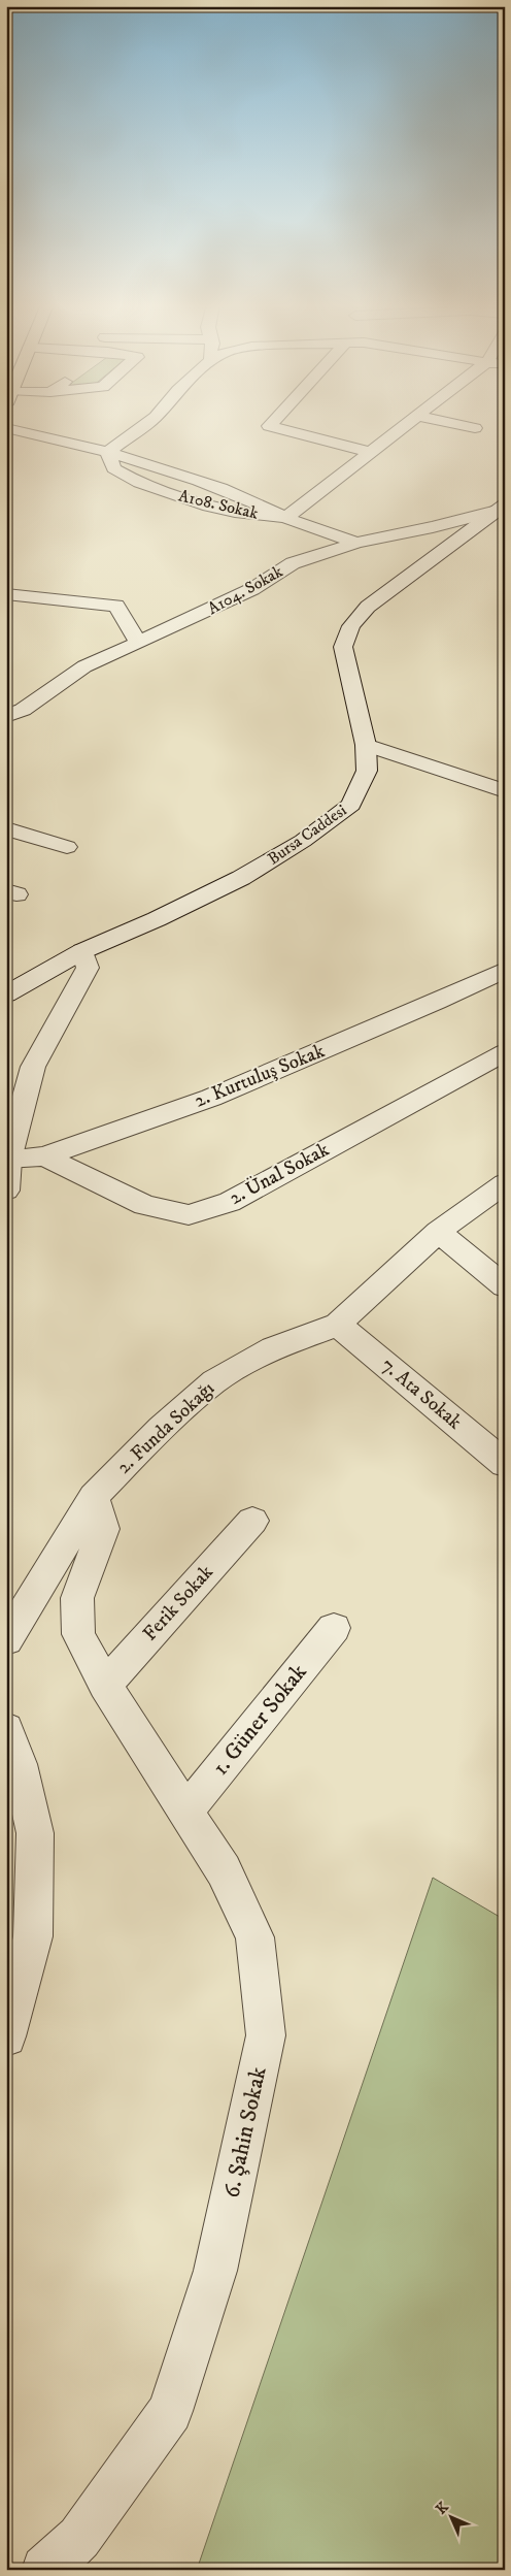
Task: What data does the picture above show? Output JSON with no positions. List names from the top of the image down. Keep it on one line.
{"streets":{"street":["A108. Sokak","A104. Sokak","Bursa Caddesi","2. Kurtuluş Sokak","2. Ünal Sokak","7. Ata Sokak","2. Funda Sokağı","Ferik Sokak","1. Güner Sokak","6. Şahin Sokak"]},"crossings":[["A108. Sokak","A104. Sokak"],["A104. Sokak","Bursa Caddesi"],["2. Kurtuluş Sokak","2. Ünal Sokak"],["7. Ata Sokak","2. Funda Sokağı"],["2. Funda Sokağı","6. Şahin Sokak"],["Ferik Sokak","6. Şahin Sokak"],["1. Güner Sokak","6. Şahin Sokak"]],"north":"top left"}
